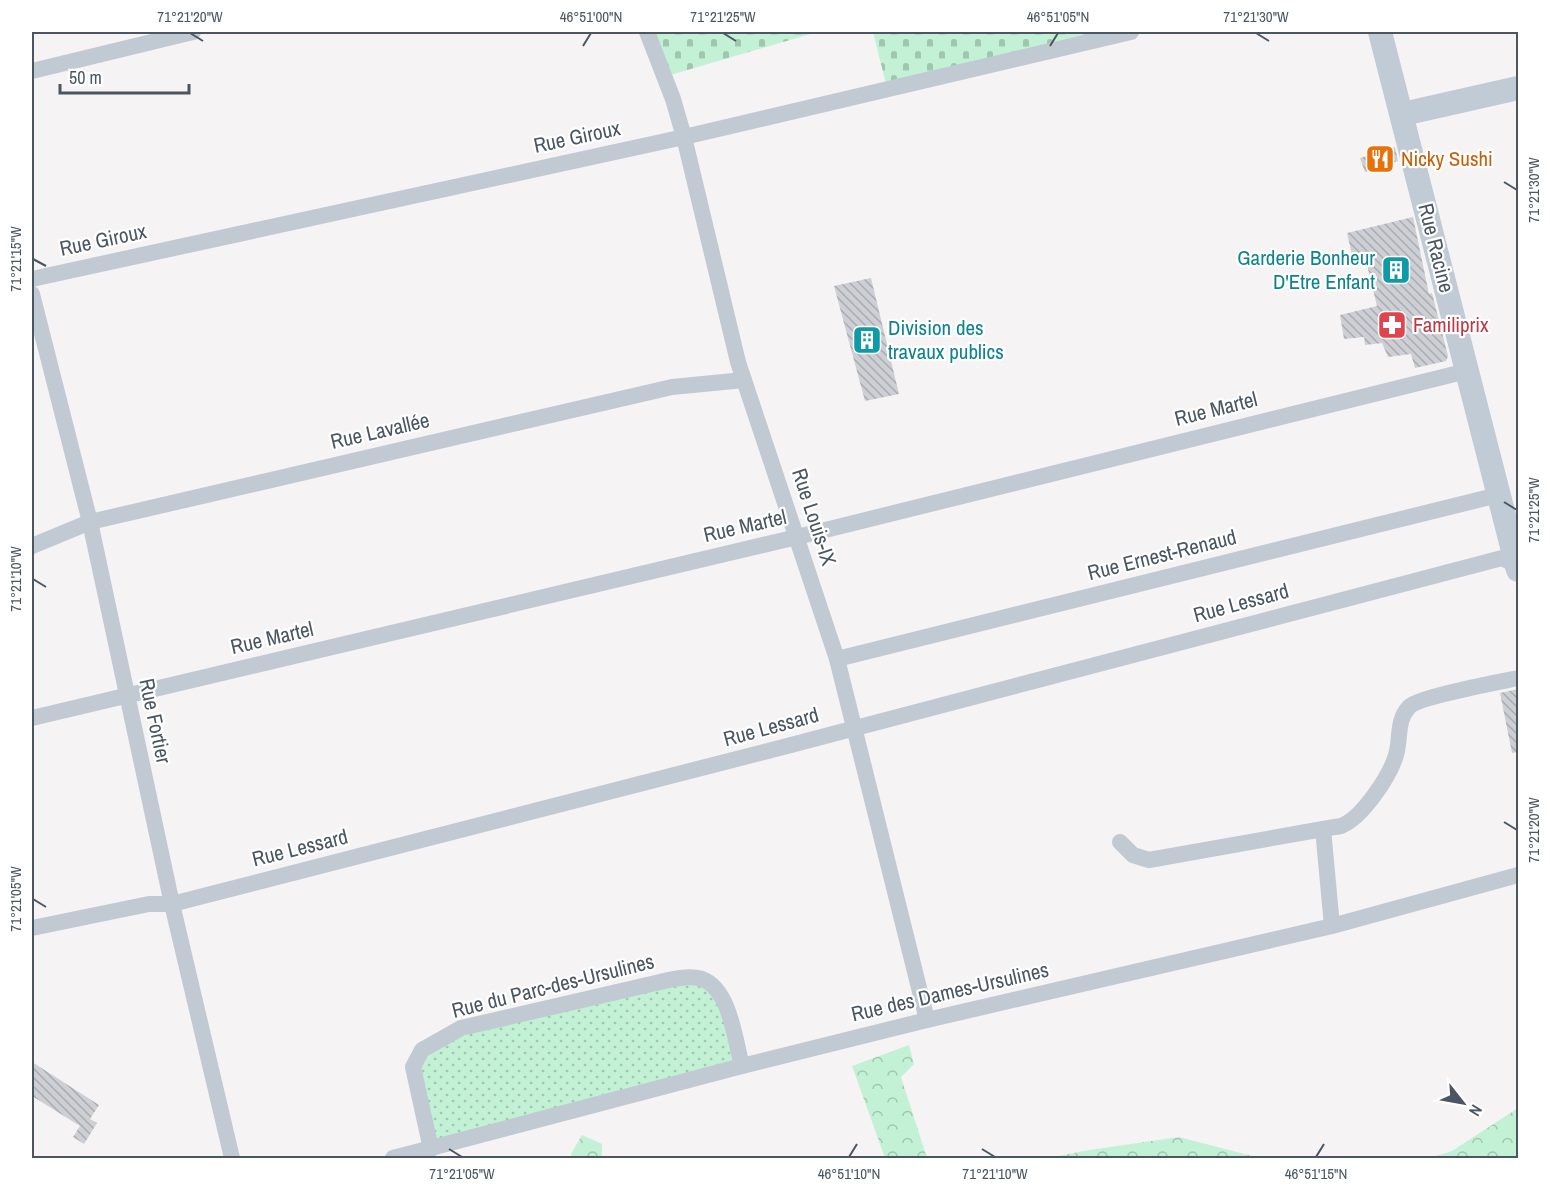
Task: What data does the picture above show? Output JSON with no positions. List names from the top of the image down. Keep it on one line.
{"streets":{"main road":["Rue Racine"],"street":["Rue Giroux","Rue Martel","Rue Lavallée","Rue Louis-IX","Rue Ernest-Renaud","Rue Lessard","Rue Fortier","Rue du Parc-des-Ursulines","Rue des Dames-Ursulines"]},"crossings":[["Rue Giroux","Rue Louis-IX"],["Rue Racine","Rue Martel"],["Rue Racine","Rue Ernest-Renaud"],["Rue Racine","Rue Lessard"],["Rue Martel","Rue Louis-IX"],["Rue Martel","Rue Fortier"],["Rue Lavallée","Rue Louis-IX"],["Rue Lavallée","Rue Fortier"],["Rue Louis-IX","Rue Ernest-Renaud"],["Rue Louis-IX","Rue Lessard"],["Rue Louis-IX","Rue des Dames-Ursulines"],["Rue Lessard","Rue Fortier"],["Rue du Parc-des-Ursulines","Rue des Dames-Ursulines"]],"places":{"restaurant":["Nicky Sushi"],"building":["Garderie Bonheur D'Etre Enfant","Division des travaux publics"],"pharmacy":["Familiprix"]},"scale_bar":"50 m","north":"bottom right","coordinates":["71°21'20\"W","46°51'00\"N","71°21'25\"W","46°51'05\"N","71°21'30\"W","71°21'15\"W","71°21'10\"W","71°21'05\"W","46°51'10\"N","46°51'15\"N"]}
